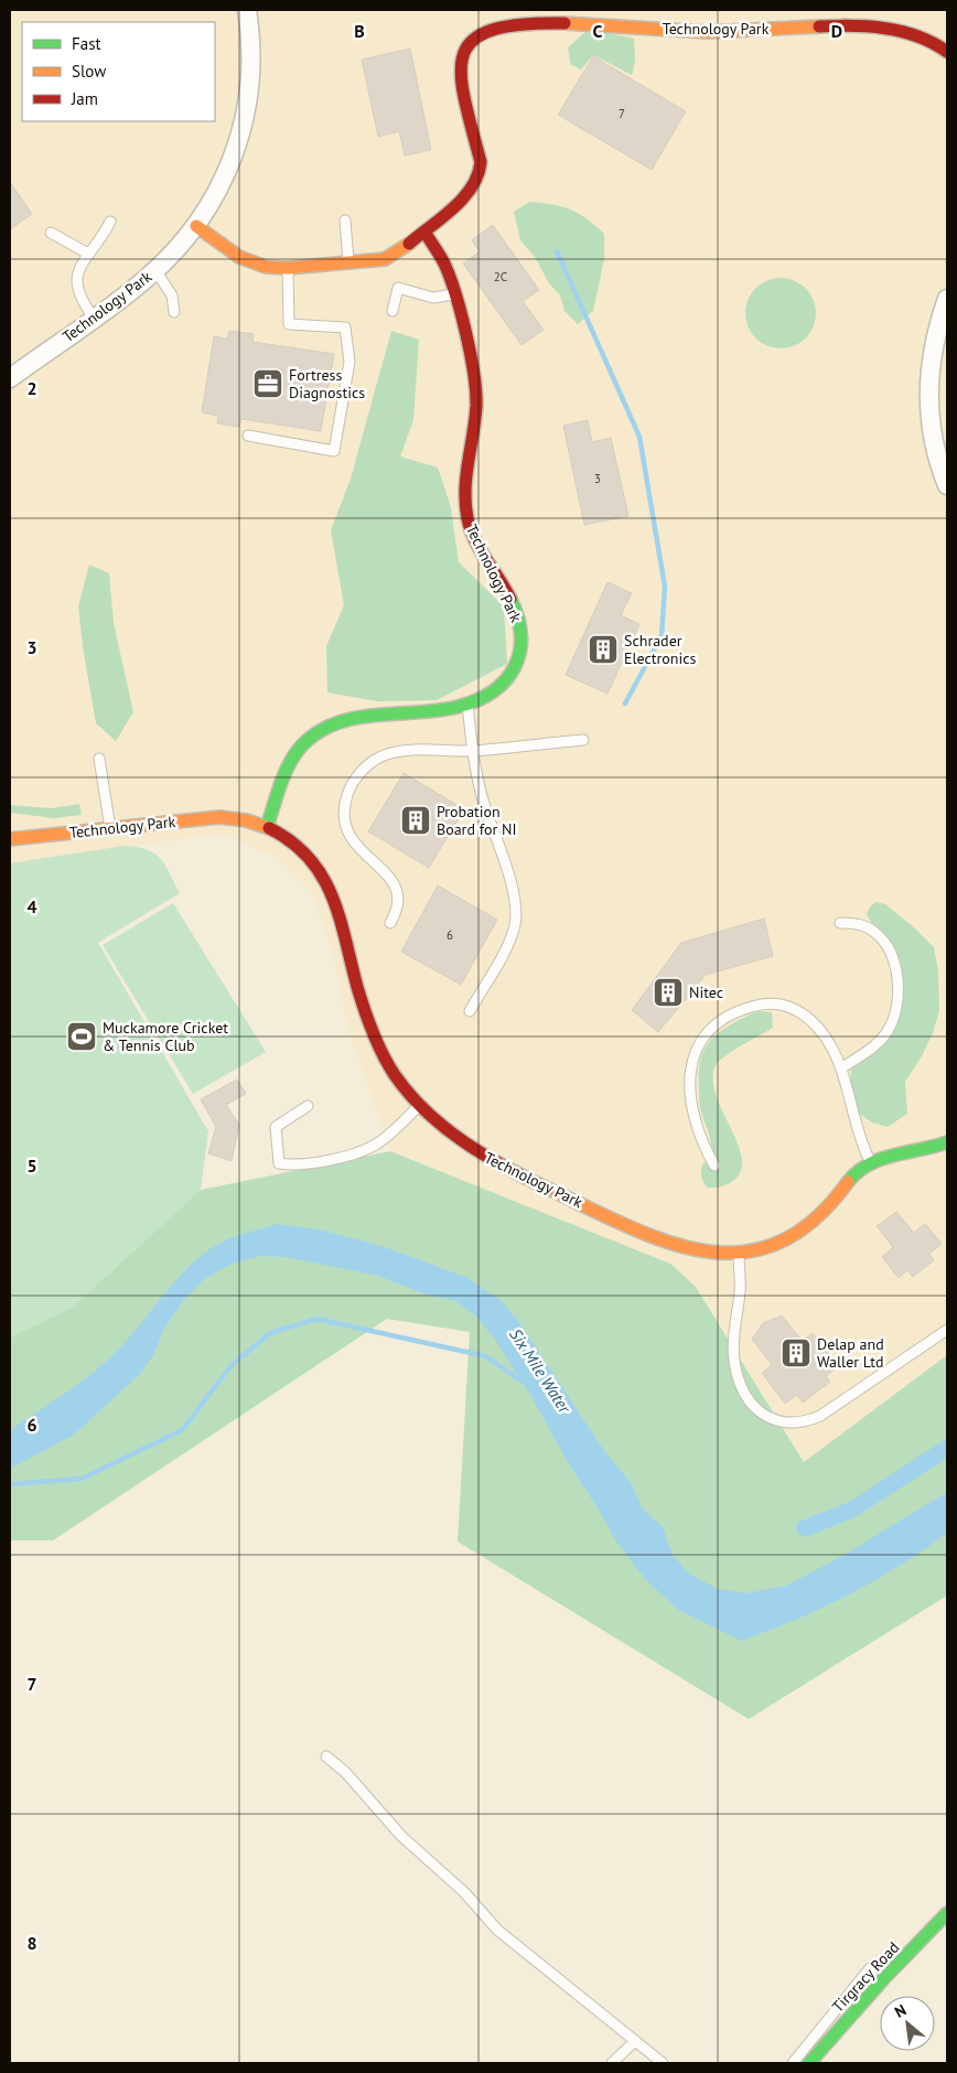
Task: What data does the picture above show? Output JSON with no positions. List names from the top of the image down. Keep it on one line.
{"streets":{"street":["Technology Park","Tirgracy Road"]},"water":["Six Mile Water"],"places":{"office":["Fortress Diagnostics"],"building":["Schrader Electronics","Probation Board for NI","Nitec","Delap and Waller Ltd"],"sports":["Muckamore Cricket & Tennis Club"]},"house_numbers":["7","2C","3","6"],"legend":["Fast","Slow","Jam"],"north":"top left","grid":{"columns":["B","C","D"],"rows":["2","3","4","5","6","7","8"]}}
